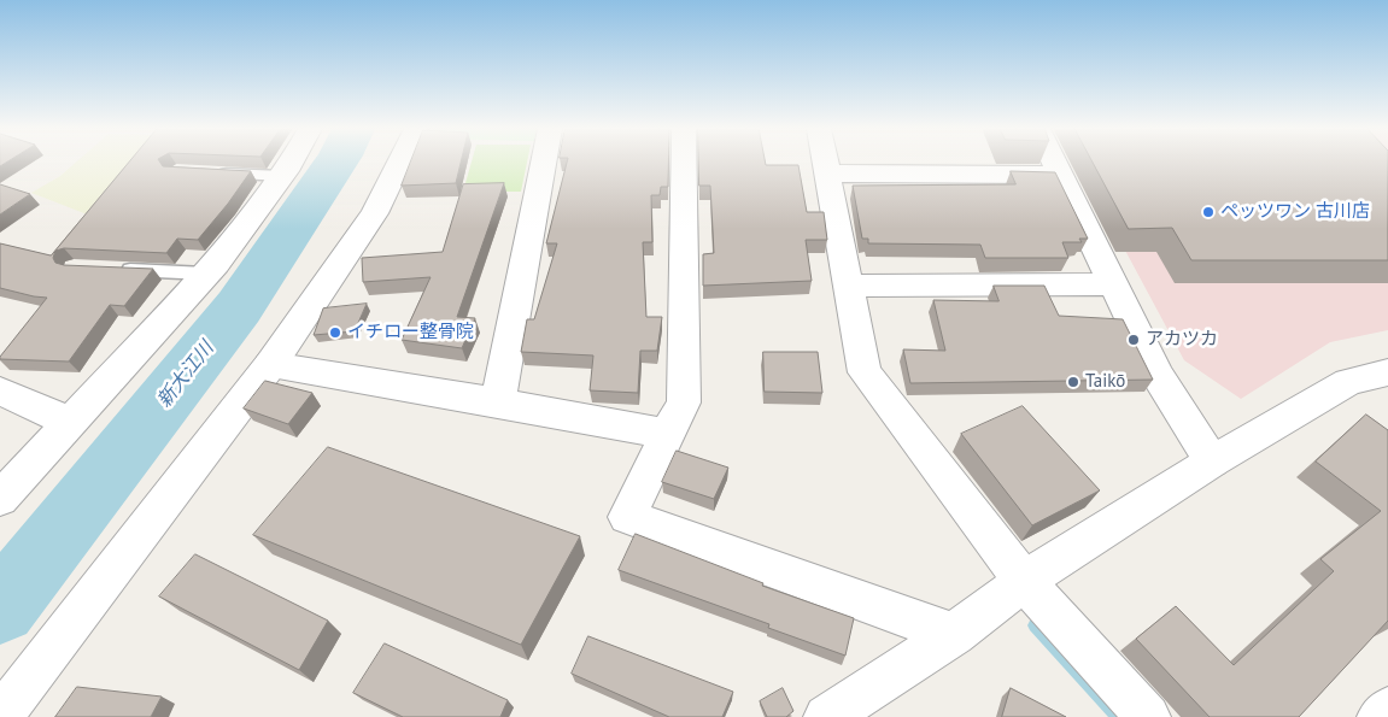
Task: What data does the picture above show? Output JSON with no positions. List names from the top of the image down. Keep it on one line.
{"water":["新大江川"],"places":["ペッツワン 古川店","イチロー整骨院","アカツカ","Taikō"]}
